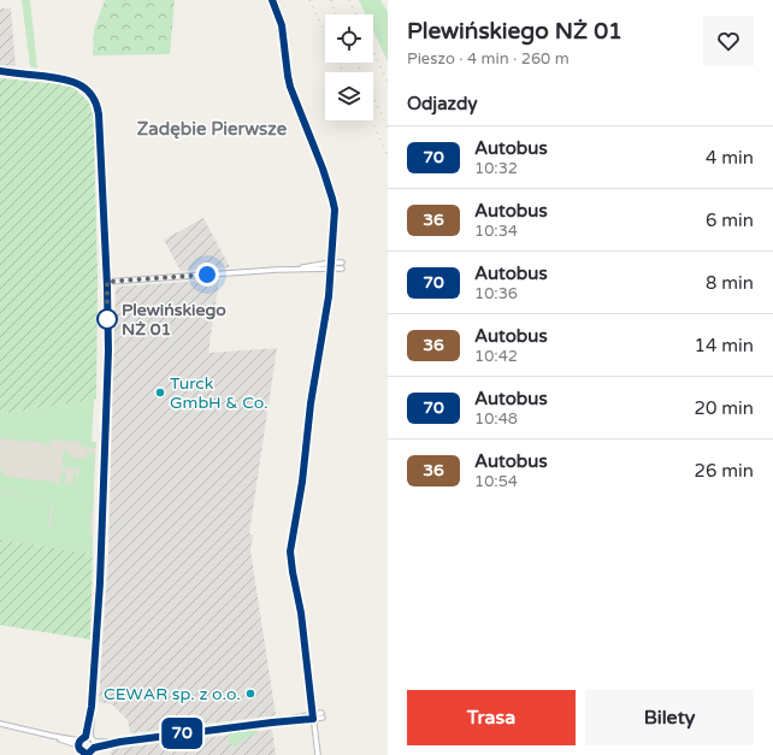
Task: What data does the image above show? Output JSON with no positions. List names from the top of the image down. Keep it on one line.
{"districts":["Zadębie Pierwsze"],"places":["Plewińskiego NŻ 01","Turck GmbH & Co.","CEWAR sp. z o.o."],"lines":["bus line 70"],"page":{"on_map":"70","heading":[["Plewińskiego NŻ 01","Pieszo · 4 min · 260 m"],"Odjazdy"],"list":[{"mark":"70","name":"Autobus","note":"10:32","value":"4 min"},{"mark":"36","name":"Autobus","note":"10:34","value":"6 min"},{"mark":"70","name":"Autobus","note":"10:36","value":"8 min"},{"mark":"36","name":"Autobus","note":"10:42","value":"14 min"},{"mark":"70","name":"Autobus","note":"10:48","value":"20 min"},{"mark":"36","name":"Autobus","note":"10:54","value":"26 min"}],"buttons":["Trasa","Bilety"]}}
